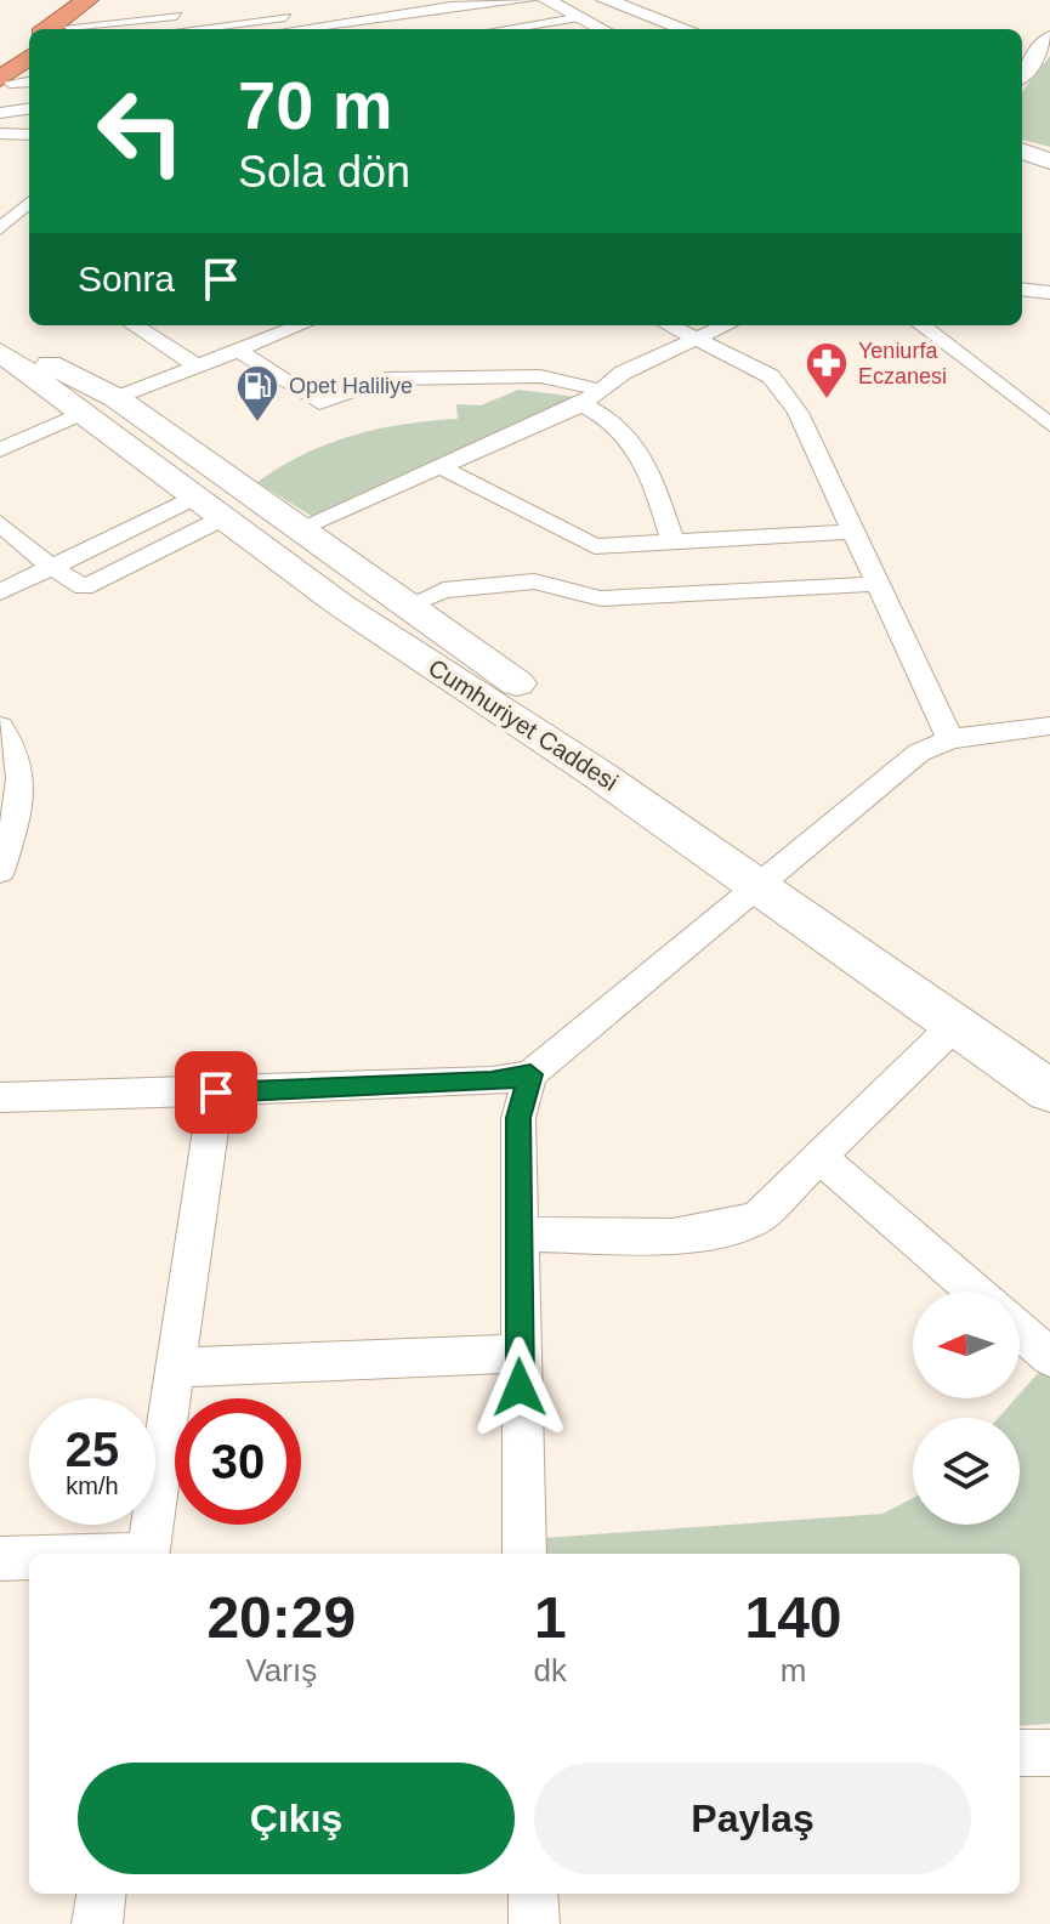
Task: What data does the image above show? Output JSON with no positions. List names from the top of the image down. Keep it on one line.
{"streets":{"main road":["Cumhuriyet Caddesi"]},"places":{"pharmacy":["Yeniurfa Eczanesi"],"fuel station":["Opet Haliliye"]},"north":"left","page":{"turn":["70 m","Sola dön"],"then":"Sonra","speed":"25 km/h","limit":"30","eta":["20:29","Varış","1","dk","140","m"],"buttons":["Çıkış","Paylaş"]}}
